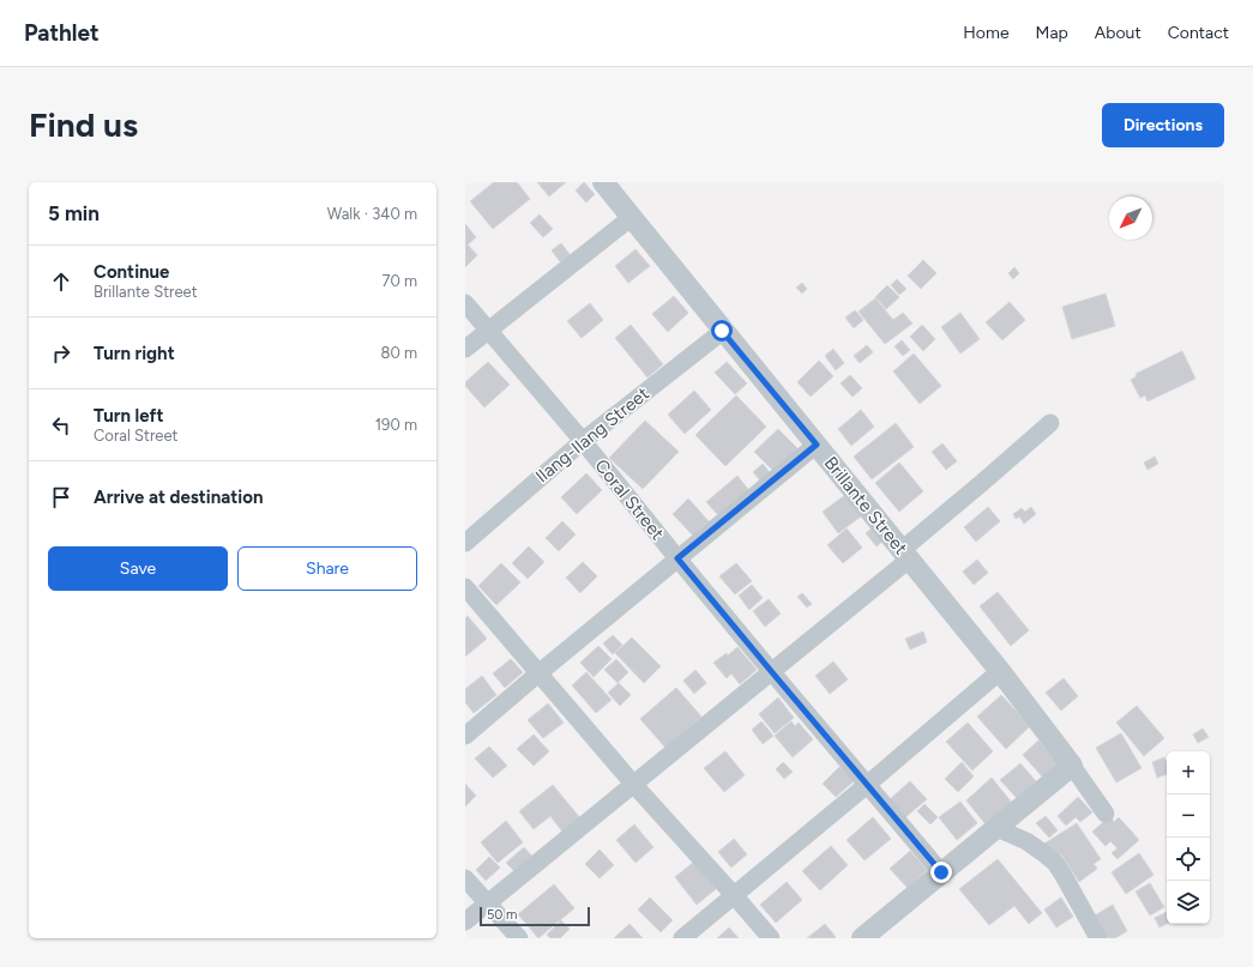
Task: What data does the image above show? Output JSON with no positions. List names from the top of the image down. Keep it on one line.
{"streets":{"street":["Ilang-Ilang Street","Coral Street","Brillante Street"]},"crossings":[["Ilang-Ilang Street","Coral Street"],["Ilang-Ilang Street","Brillante Street"]],"scale_bar":"50 m","north":"bottom left","page":{"header":"Pathlet","nav":["Home","Map","About","Contact"],"buttons":["Directions",["Save","Share"]],"title":"Find us","heading":["5 min","Walk · 340 m"],"list":[["Continue","Brillante Street","70 m"],["Turn right","80 m"],["Turn left","Coral Street","190 m"],"Arrive at destination"],"map_buttons":["+","−"],"scale":"50 m"}}
